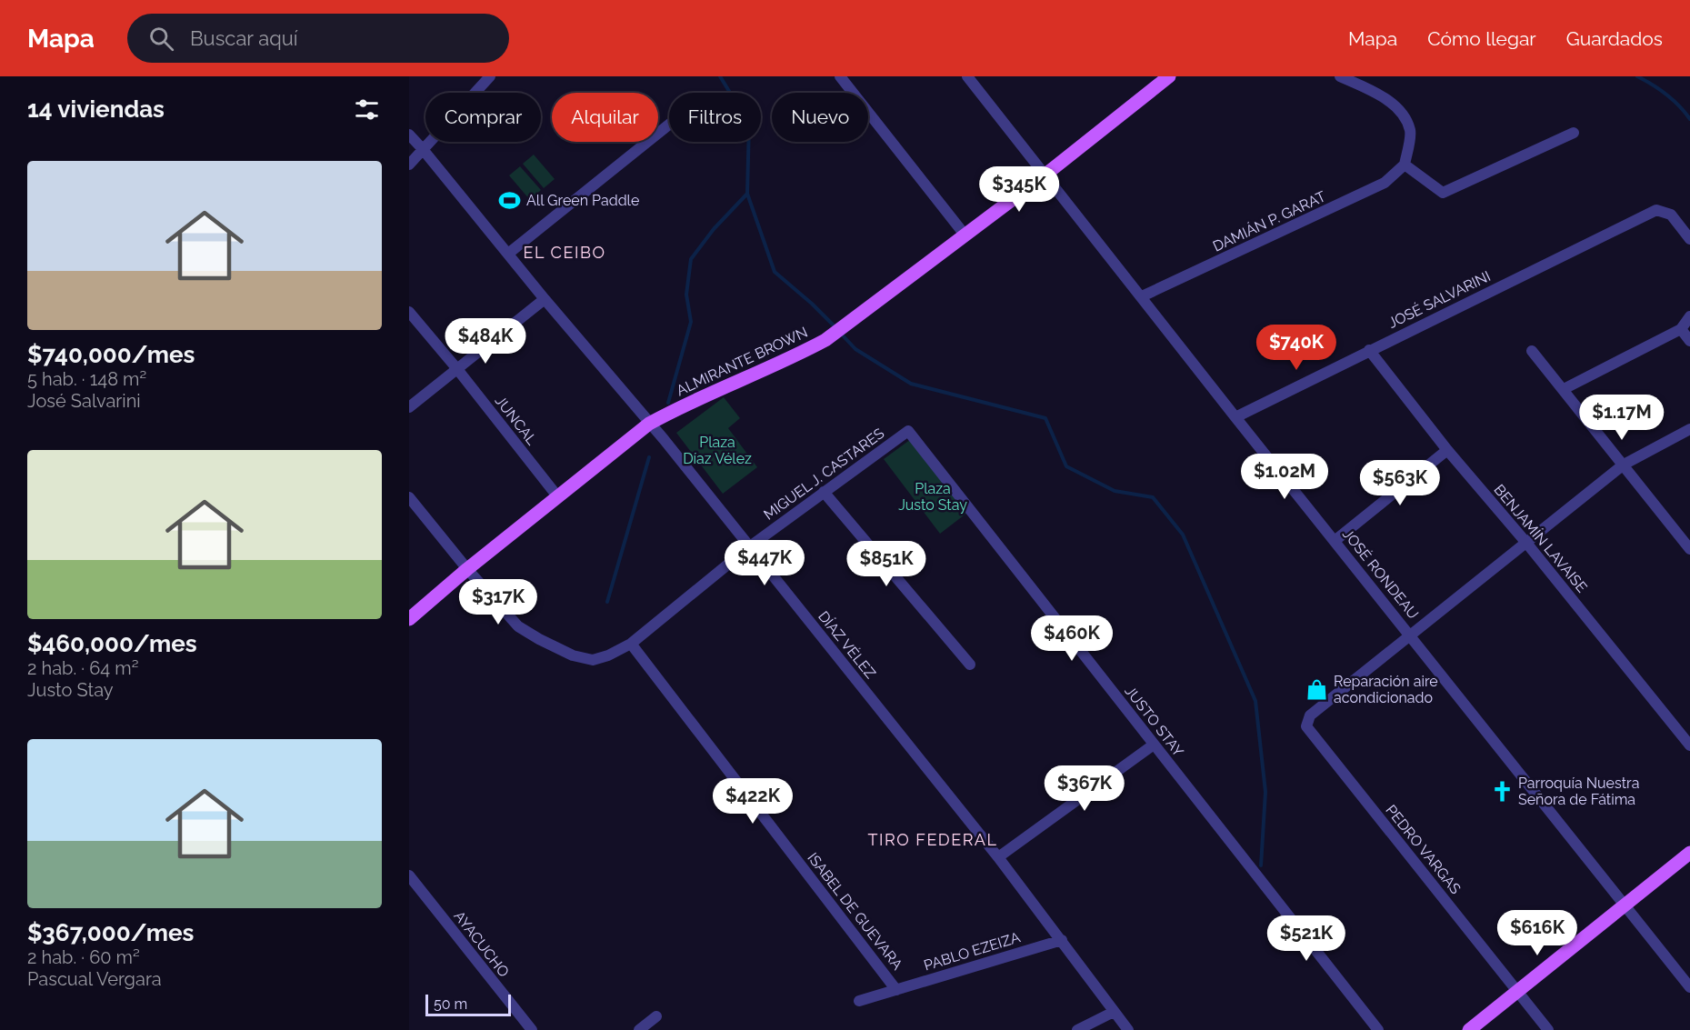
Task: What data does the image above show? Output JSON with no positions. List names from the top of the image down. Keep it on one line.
{"streets":{"main road":["ALMIRANTE BROWN"],"street":["DAMIÁN P. GARAT","JOSÉ SALVARINI","JUNCAL","MIGUEL J. CASTARES","BENJAMÍN LAVAISE","JOSÉ RONDEAU","DÍAZ VÉLEZ","JUSTO STAY","PEDRO VARGAS","ISABEL DE GUEVARA","AYACUCHO","PABLO EZEIZA"]},"crossings":[["DAMIÁN P. GARAT","JOSÉ RONDEAU"],["JOSÉ SALVARINI","BENJAMÍN LAVAISE"],["JOSÉ SALVARINI","JOSÉ RONDEAU"],["ALMIRANTE BROWN","JUNCAL"],["ALMIRANTE BROWN","MIGUEL J. CASTARES"],["ALMIRANTE BROWN","JOSÉ RONDEAU"],["ALMIRANTE BROWN","DÍAZ VÉLEZ"],["MIGUEL J. CASTARES","DÍAZ VÉLEZ"],["MIGUEL J. CASTARES","JUSTO STAY"],["MIGUEL J. CASTARES","ISABEL DE GUEVARA"],["JOSÉ RONDEAU","PEDRO VARGAS"],["DÍAZ VÉLEZ","PABLO EZEIZA"],["ISABEL DE GUEVARA","PABLO EZEIZA"]],"districts":["EL CEIBO","TIRO FEDERAL"],"parks":["Plaza Díaz Vélez","Plaza Justo Stay"],"places":{"sports":["All Green Paddle"],"shop":["Reparación aire acondicionado"],"church":["Parroquía Nuestra Señora de Fátima"]},"scale_bar":"50 m","page":{"header":"Mapa","search":"Buscar aquí","nav":["Mapa","Cómo llegar","Guardados"],"heading":"14 viviendas","chip":["Comprar","Alquilar","Filtros","Nuevo"],"list":[{"name":"$740,000/mes","note":"5 hab. · 148 m² · José Salvarini"},{"name":"$460,000/mes","note":"2 hab. · 64 m² · Justo Stay"},{"name":"$367,000/mes","note":"2 hab. · 60 m² · Pascual Vergara"}],"price":["$345K","$484K","$740K","$1.17M","$1.02M","$563K","$447K","$851K","$317K","$460K","$367K","$422K","$616K","$521K"],"scale":"50 m"}}
